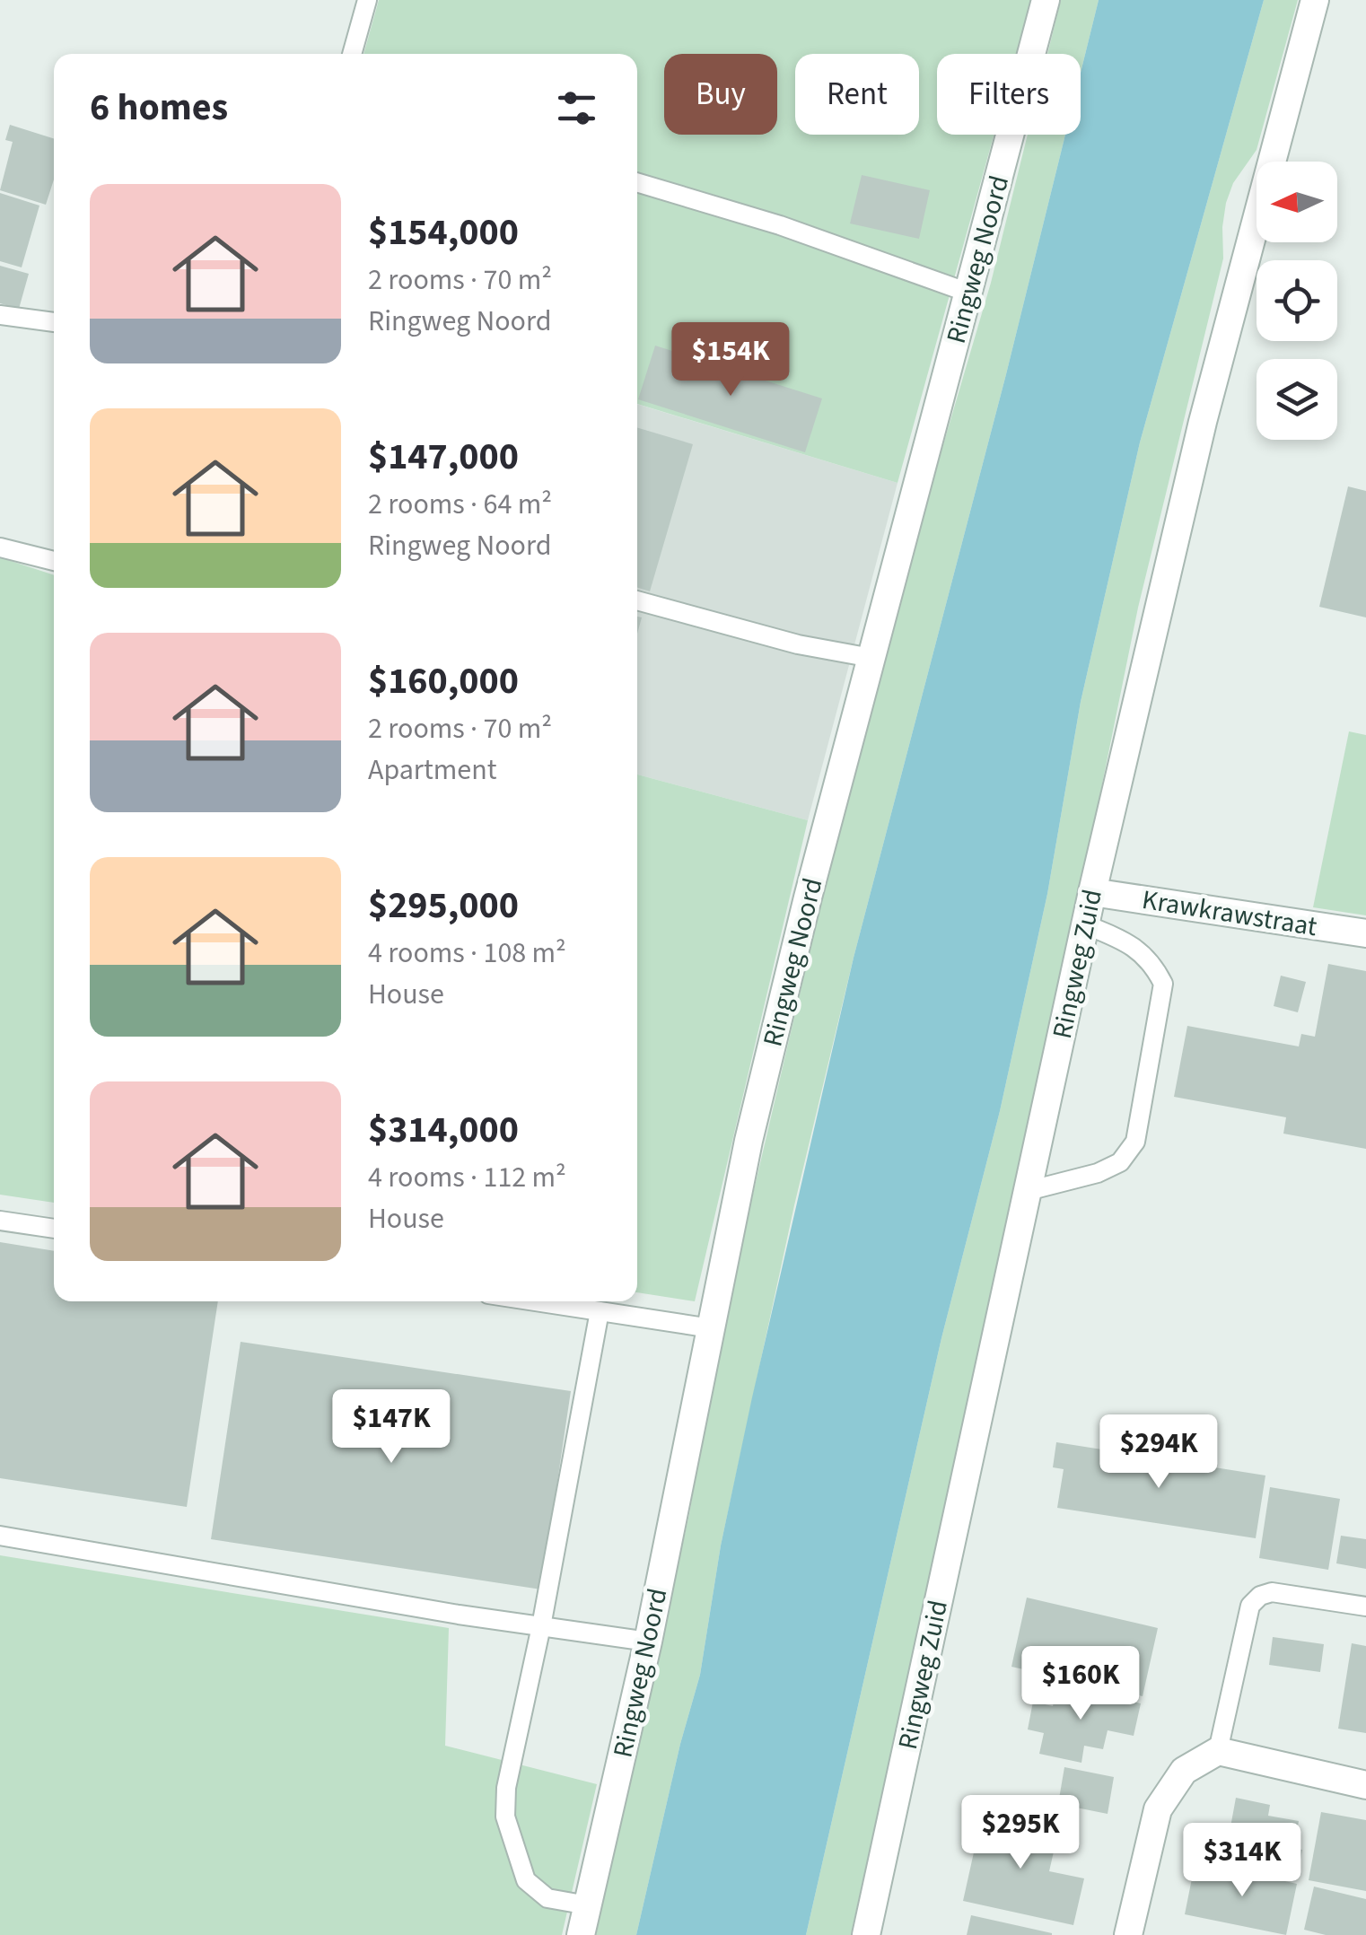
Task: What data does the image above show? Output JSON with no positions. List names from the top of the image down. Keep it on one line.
{"streets":{"street":["Ringweg Noord","Krawkrawstraat","Ringweg Zuid"]},"crossings":[["Krawkrawstraat","Ringweg Zuid"]],"north":"left","page":{"chip":["Buy","Rent","Filters"],"heading":"6 homes","list":[{"name":"$154,000","note":"2 rooms · 70 m² · Ringweg Noord"},{"name":"$147,000","note":"2 rooms · 64 m² · Ringweg Noord"},{"name":"$160,000","note":"2 rooms · 70 m² · Apartment"},{"name":"$295,000","note":"4 rooms · 108 m² · House"},{"name":"$314,000","note":"4 rooms · 112 m² · House"}],"price":["$154K","$147K","$294K","$160K","$295K","$314K"]}}
